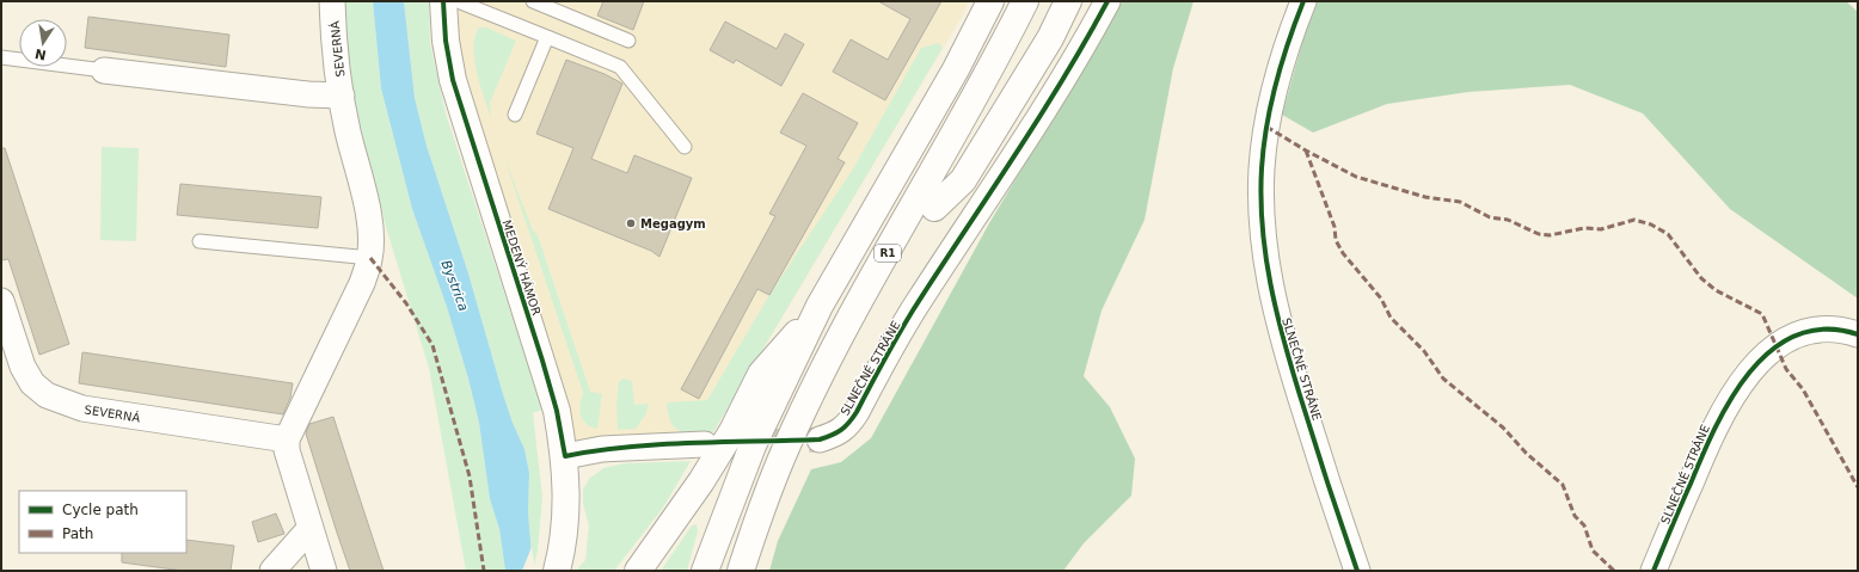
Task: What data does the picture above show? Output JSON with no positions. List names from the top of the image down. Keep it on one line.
{"streets":{"main road":["R1","MEDENÝ HÁMOR"],"street":["SEVERNÁ","SLNEČNÉ STRÁNE"]},"water":["Bystrica"],"places":["Megagym"],"legend":["Cycle path","Path"],"north":"bottom"}
